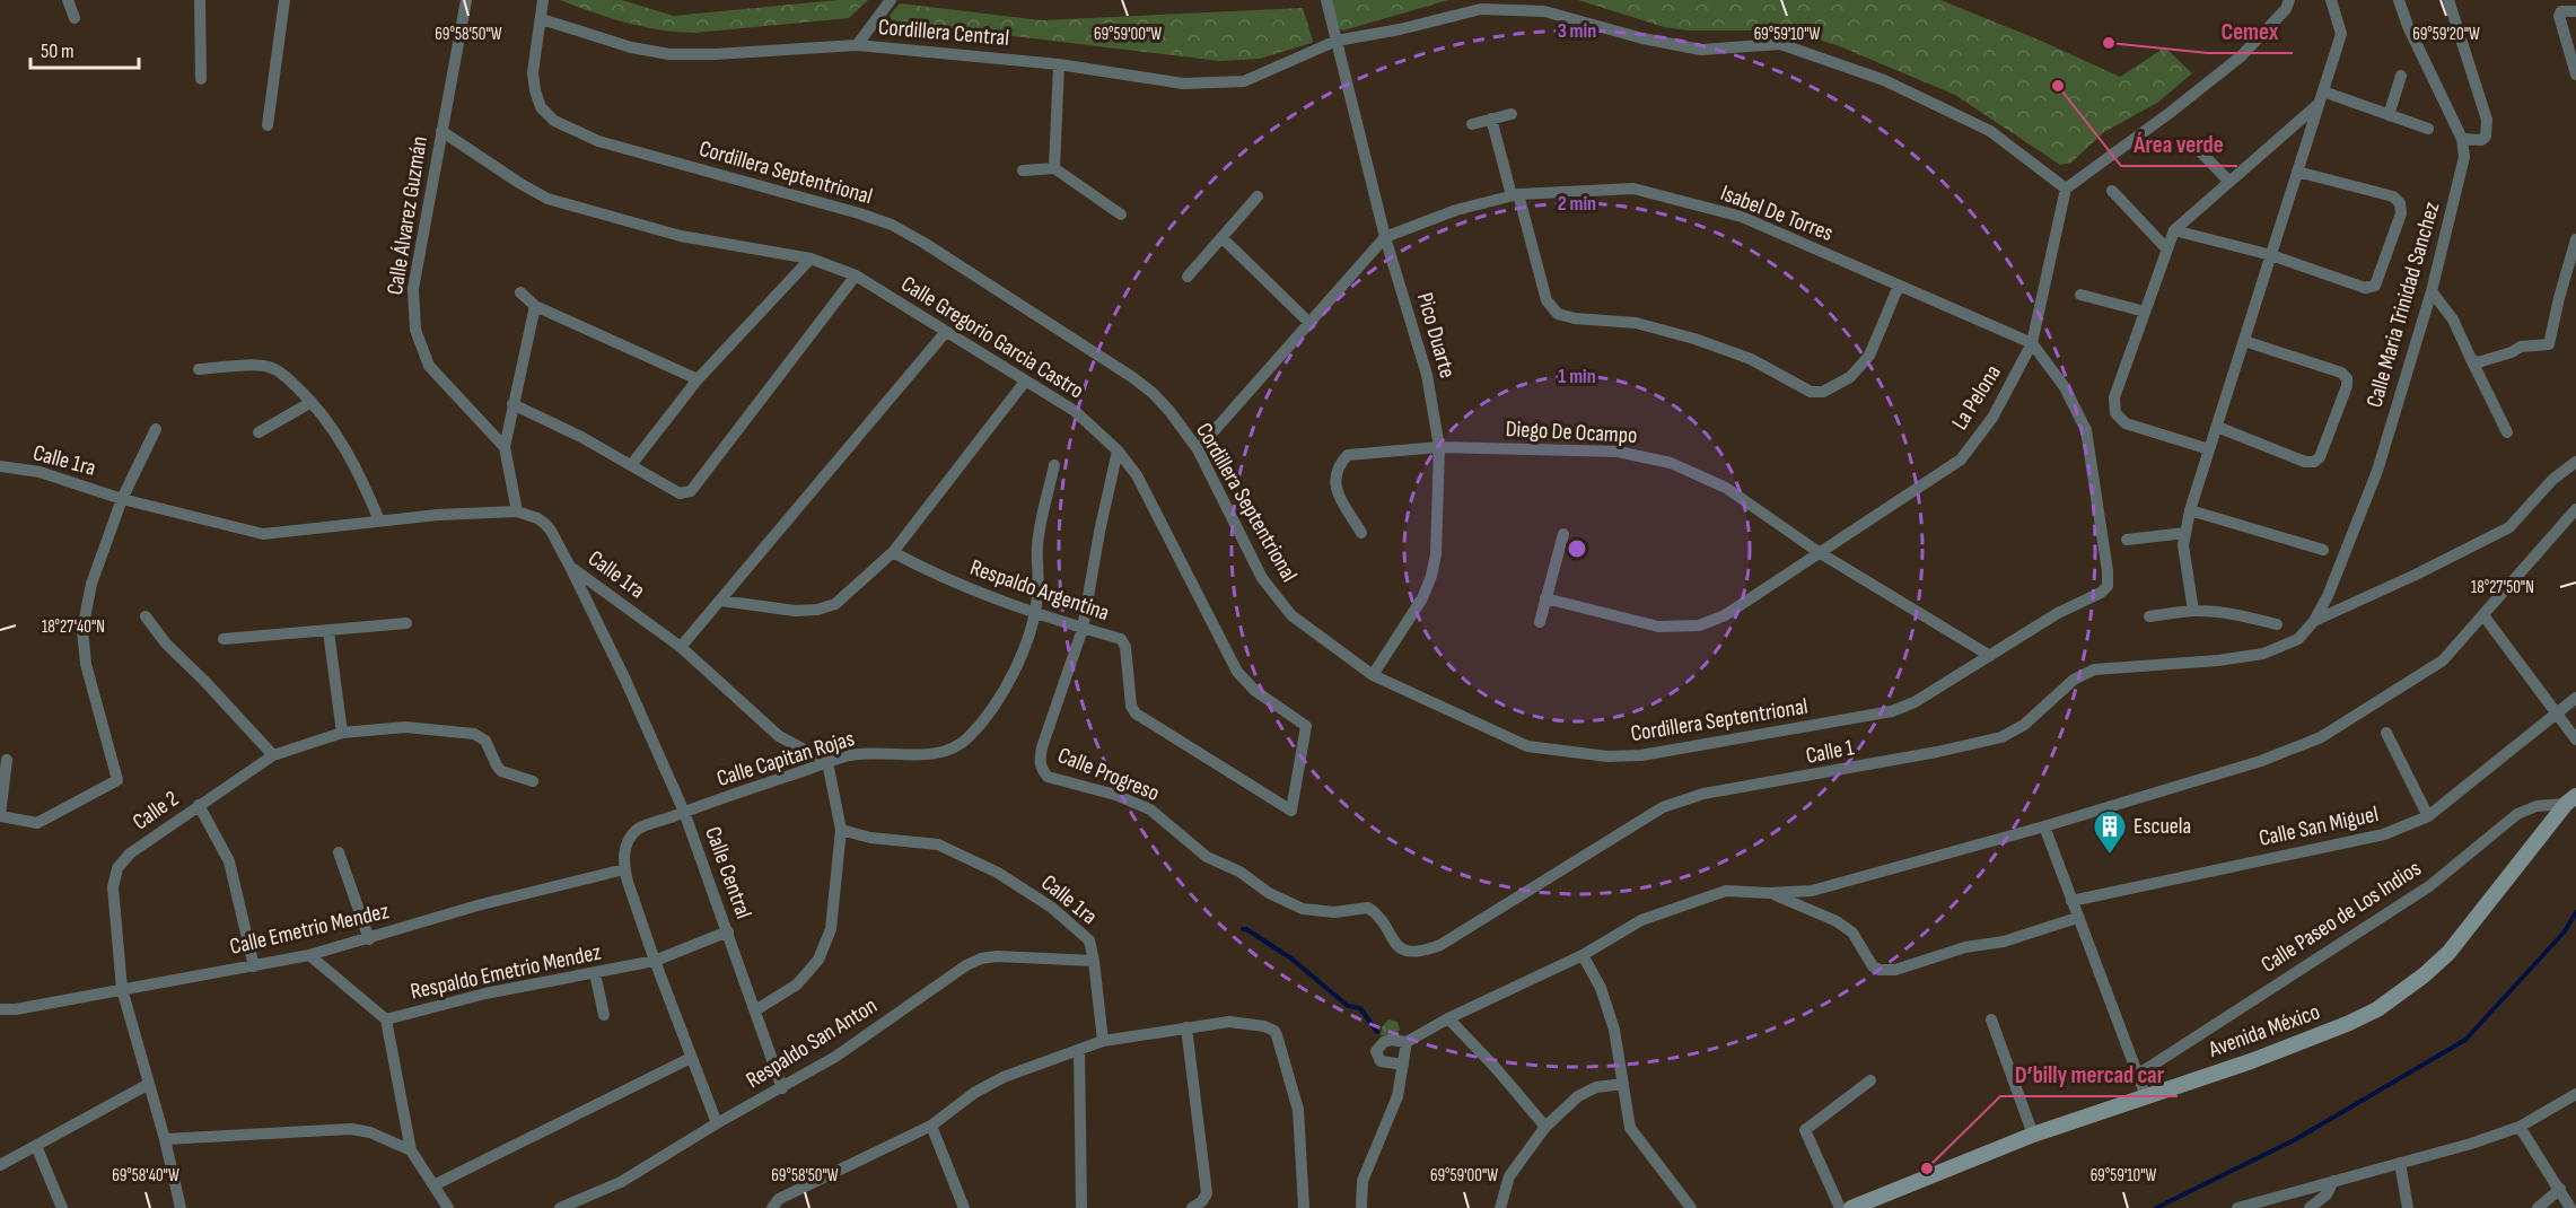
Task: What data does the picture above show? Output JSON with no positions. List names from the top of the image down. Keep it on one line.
{"streets":{"street":["Cordillera Central","Cordillera Septentrional","Isabel De Torres","Calle Álvarez Guzmán","Calle Maria Trinidad Sanchez","Pico Duarte","Calle Gregorio Garcia Castro","La Pelona","Diego De Ocampo","Calle 1ra","Respaldo Argentina","Calle 1","Calle Capitan Rojas","Calle Progreso","Calle 2","Calle San Miguel","Calle Central","Calle Paseo de Los Indios","Calle Emetrio Mendez","Respaldo Emetrio Mendez","Avenida México","Respaldo San Anton"]},"crossings":[["Cordillera Central","Cordillera Septentrional"],["Cordillera Central","Pico Duarte"],["Cordillera Central","La Pelona"],["Cordillera Septentrional","Isabel De Torres"],["Cordillera Septentrional","Pico Duarte"],["Cordillera Septentrional","Diego De Ocampo"],["Isabel De Torres","Pico Duarte"],["Isabel De Torres","La Pelona"],["Isabel De Torres","Diego De Ocampo"],["Calle Álvarez Guzmán","Calle Gregorio Garcia Castro"],["Calle Maria Trinidad Sanchez","Calle 1"],["Pico Duarte","Diego De Ocampo"],["Calle Gregorio Garcia Castro","Respaldo Argentina"],["Calle Gregorio Garcia Castro","Calle Progreso"],["La Pelona","Diego De Ocampo"],["Calle 1ra","Calle Capitan Rojas"],["Calle 1ra","Calle Central"],["Calle 1ra","Respaldo San Anton"],["Respaldo Argentina","Calle Capitan Rojas"],["Respaldo Argentina","Calle Progreso"],["Calle 1","Calle Progreso"],["Calle Capitan Rojas","Calle Central"],["Calle Capitan Rojas","Calle Emetrio Mendez"],["Calle 2","Calle Emetrio Mendez"],["Calle Central","Respaldo Emetrio Mendez"],["Calle Central","Respaldo San Anton"],["Calle Paseo de Los Indios","Avenida México"],["Calle Emetrio Mendez","Respaldo Emetrio Mendez"]],"places":{"other":["Cemex","Área verde","D’billy mercad car"],"building":["Escuela"]},"scale_bar":"50 m","coordinates":["69°58'50\"W","69°59'00\"W","69°59'10\"W","69°59'20\"W","18°27'50\"N","18°27'40\"N","69°58'40\"W"],"rings":["3 min","2 min","1 min"]}
